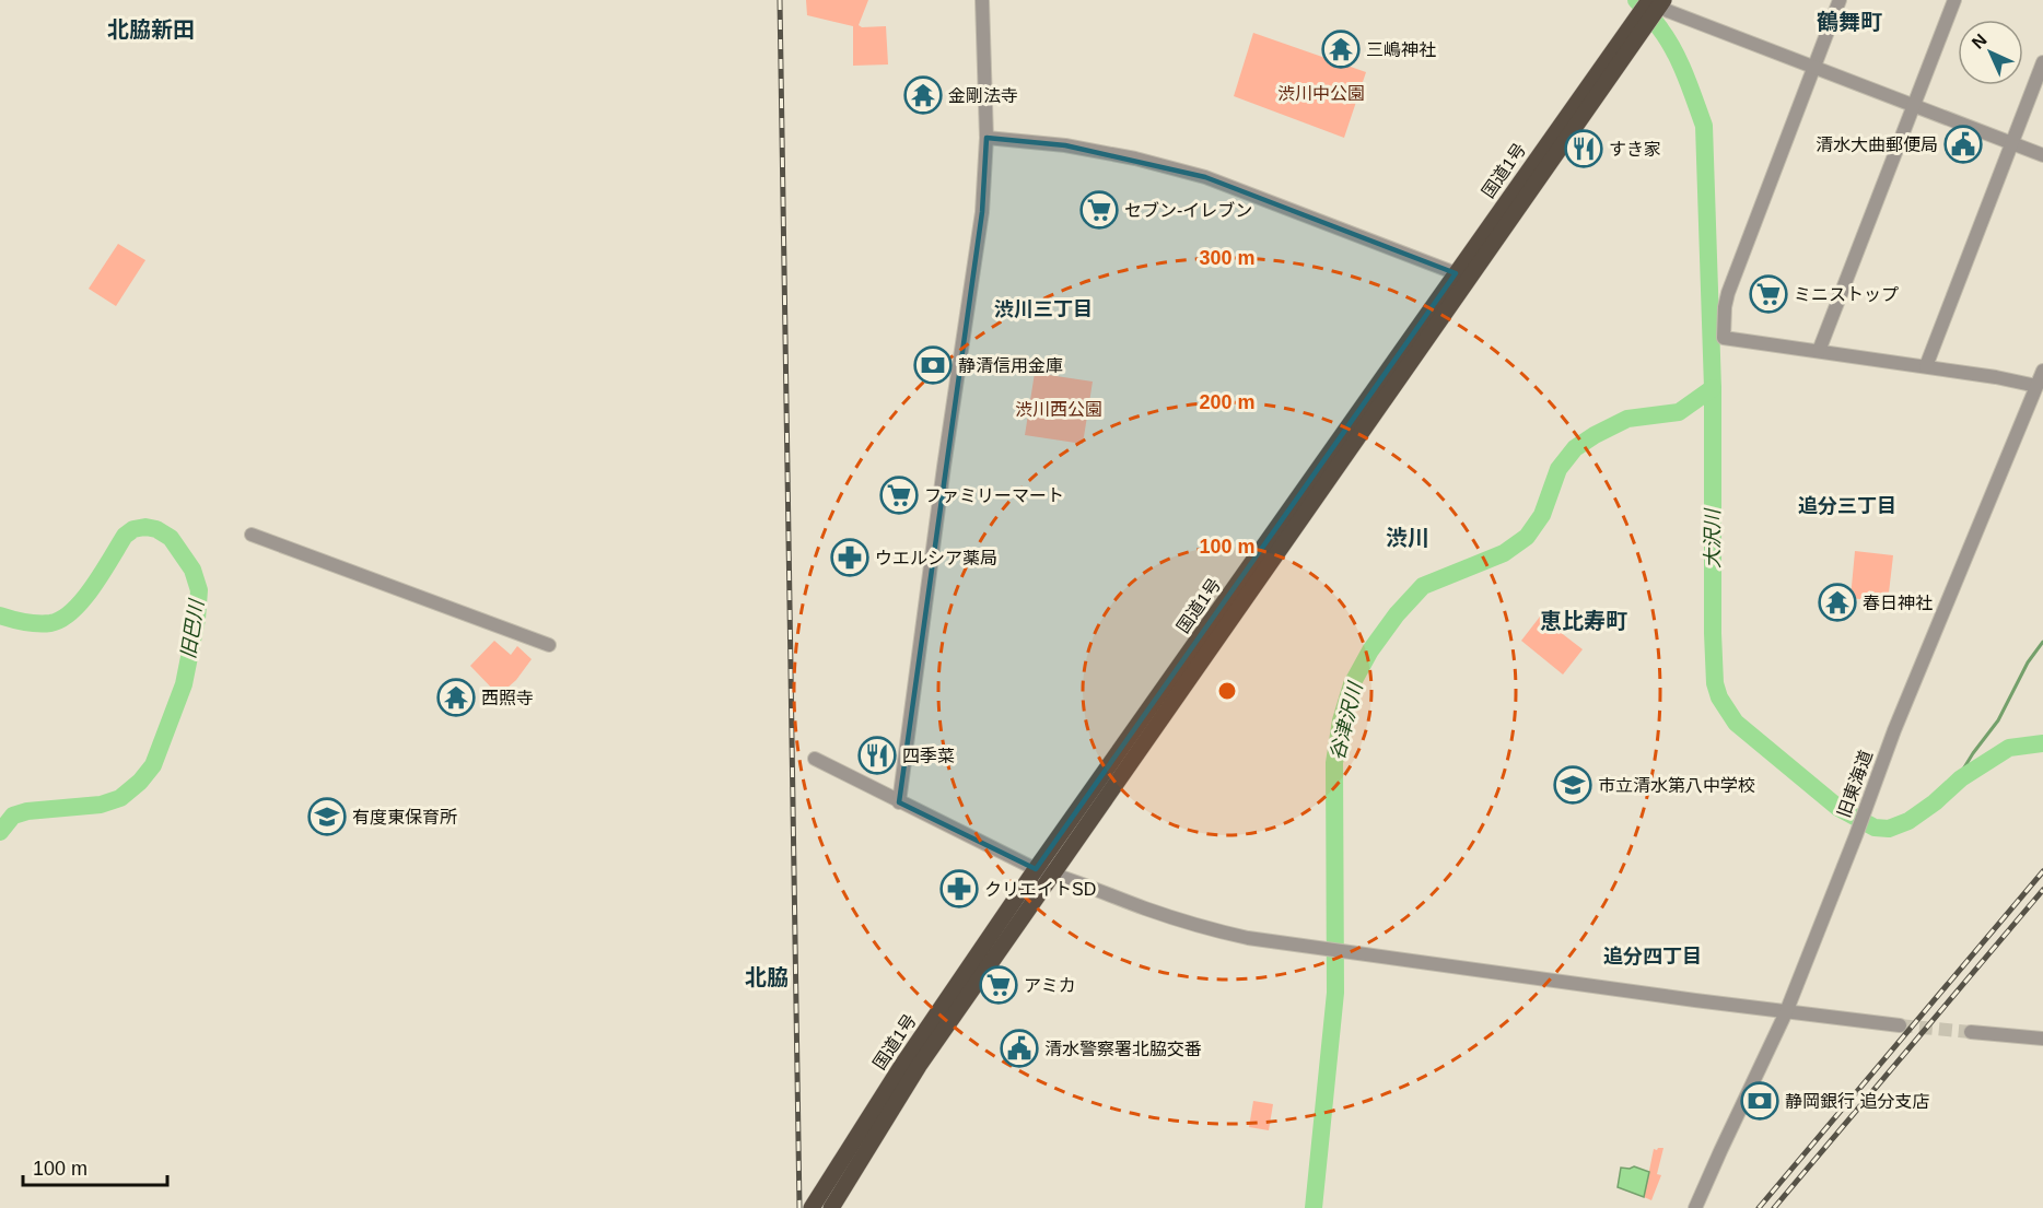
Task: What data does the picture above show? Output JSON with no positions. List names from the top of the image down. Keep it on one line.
{"streets":{"highway":["国道1号"],"street":["旧東海道"]},"districts":["鶴舞町","北脇新田","渋川三丁目","追分三丁目","渋川","恵比寿町","追分四丁目","北脇"],"water":["大沢川","旧巴川","谷津沢川"],"parks":["渋川中公園","渋川西公園"],"places":{"temple":["三嶋神社","金剛法寺","春日神社","西照寺"],"public building":["清水大曲郵便局","清水警察署北脇交番"],"restaurant":["すき家","四季菜"],"supermarket":["セブン-イレブン","ミニストップ","ファミリーマート","アミカ"],"bank":["静清信用金庫","静岡銀行 追分支店"],"pharmacy":["ウエルシア薬局","クリエイトSD"],"school or university":["市立清水第八中学校","有度東保育所"]},"scale_bar":"100 m","north":"top left","rings":["300 m","200 m","100 m"]}
